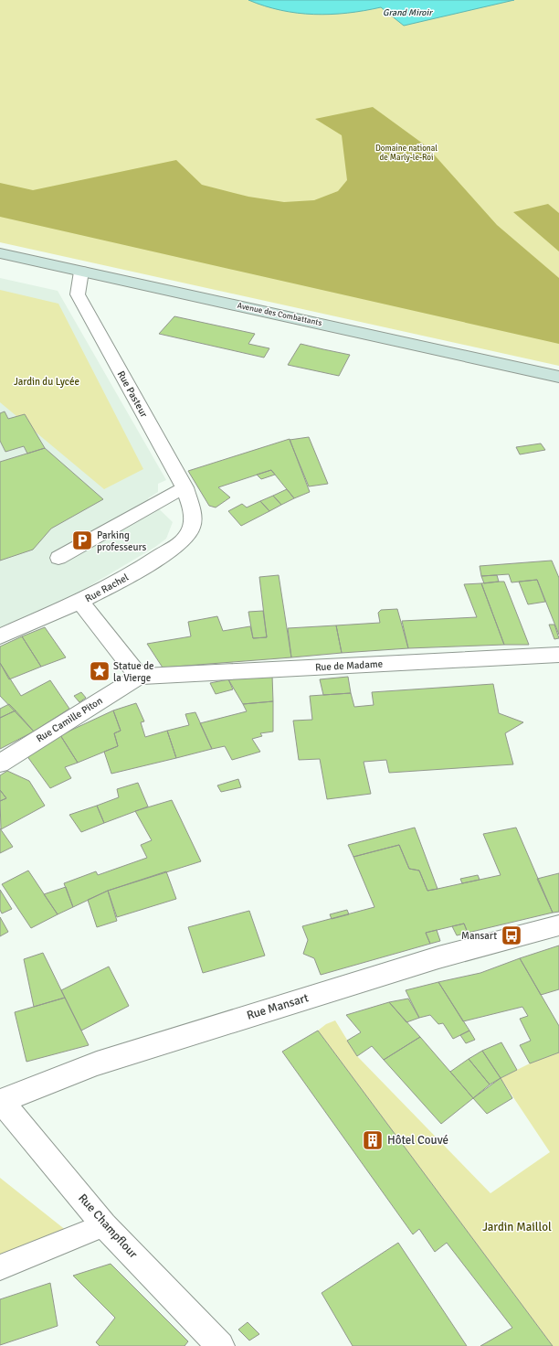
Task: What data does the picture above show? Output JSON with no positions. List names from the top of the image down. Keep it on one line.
{"streets":{"main road":["Avenue des Combattants"],"street":["Rue Pasteur","Rue Rachel","Rue de Madame","Rue Camille Piton","Rue Mansart","Rue Champflour"]},"crossings":[["Avenue des Combattants","Rue Pasteur"],["Rue Pasteur","Rue Rachel"],["Rue de Madame","Rue Camille Piton"],["Rue Mansart","Rue Champflour"]],"water":["Grand Miroir"],"parks":["Domaine national de Marly-le-Roi","Jardin du Lycée","Jardin Maillol"],"places":{"parking":["Parking professeurs"],"place":["Statue de la Vierge"],"bus stop":["Mansart"],"building":["Hôtel Couvé"]}}
